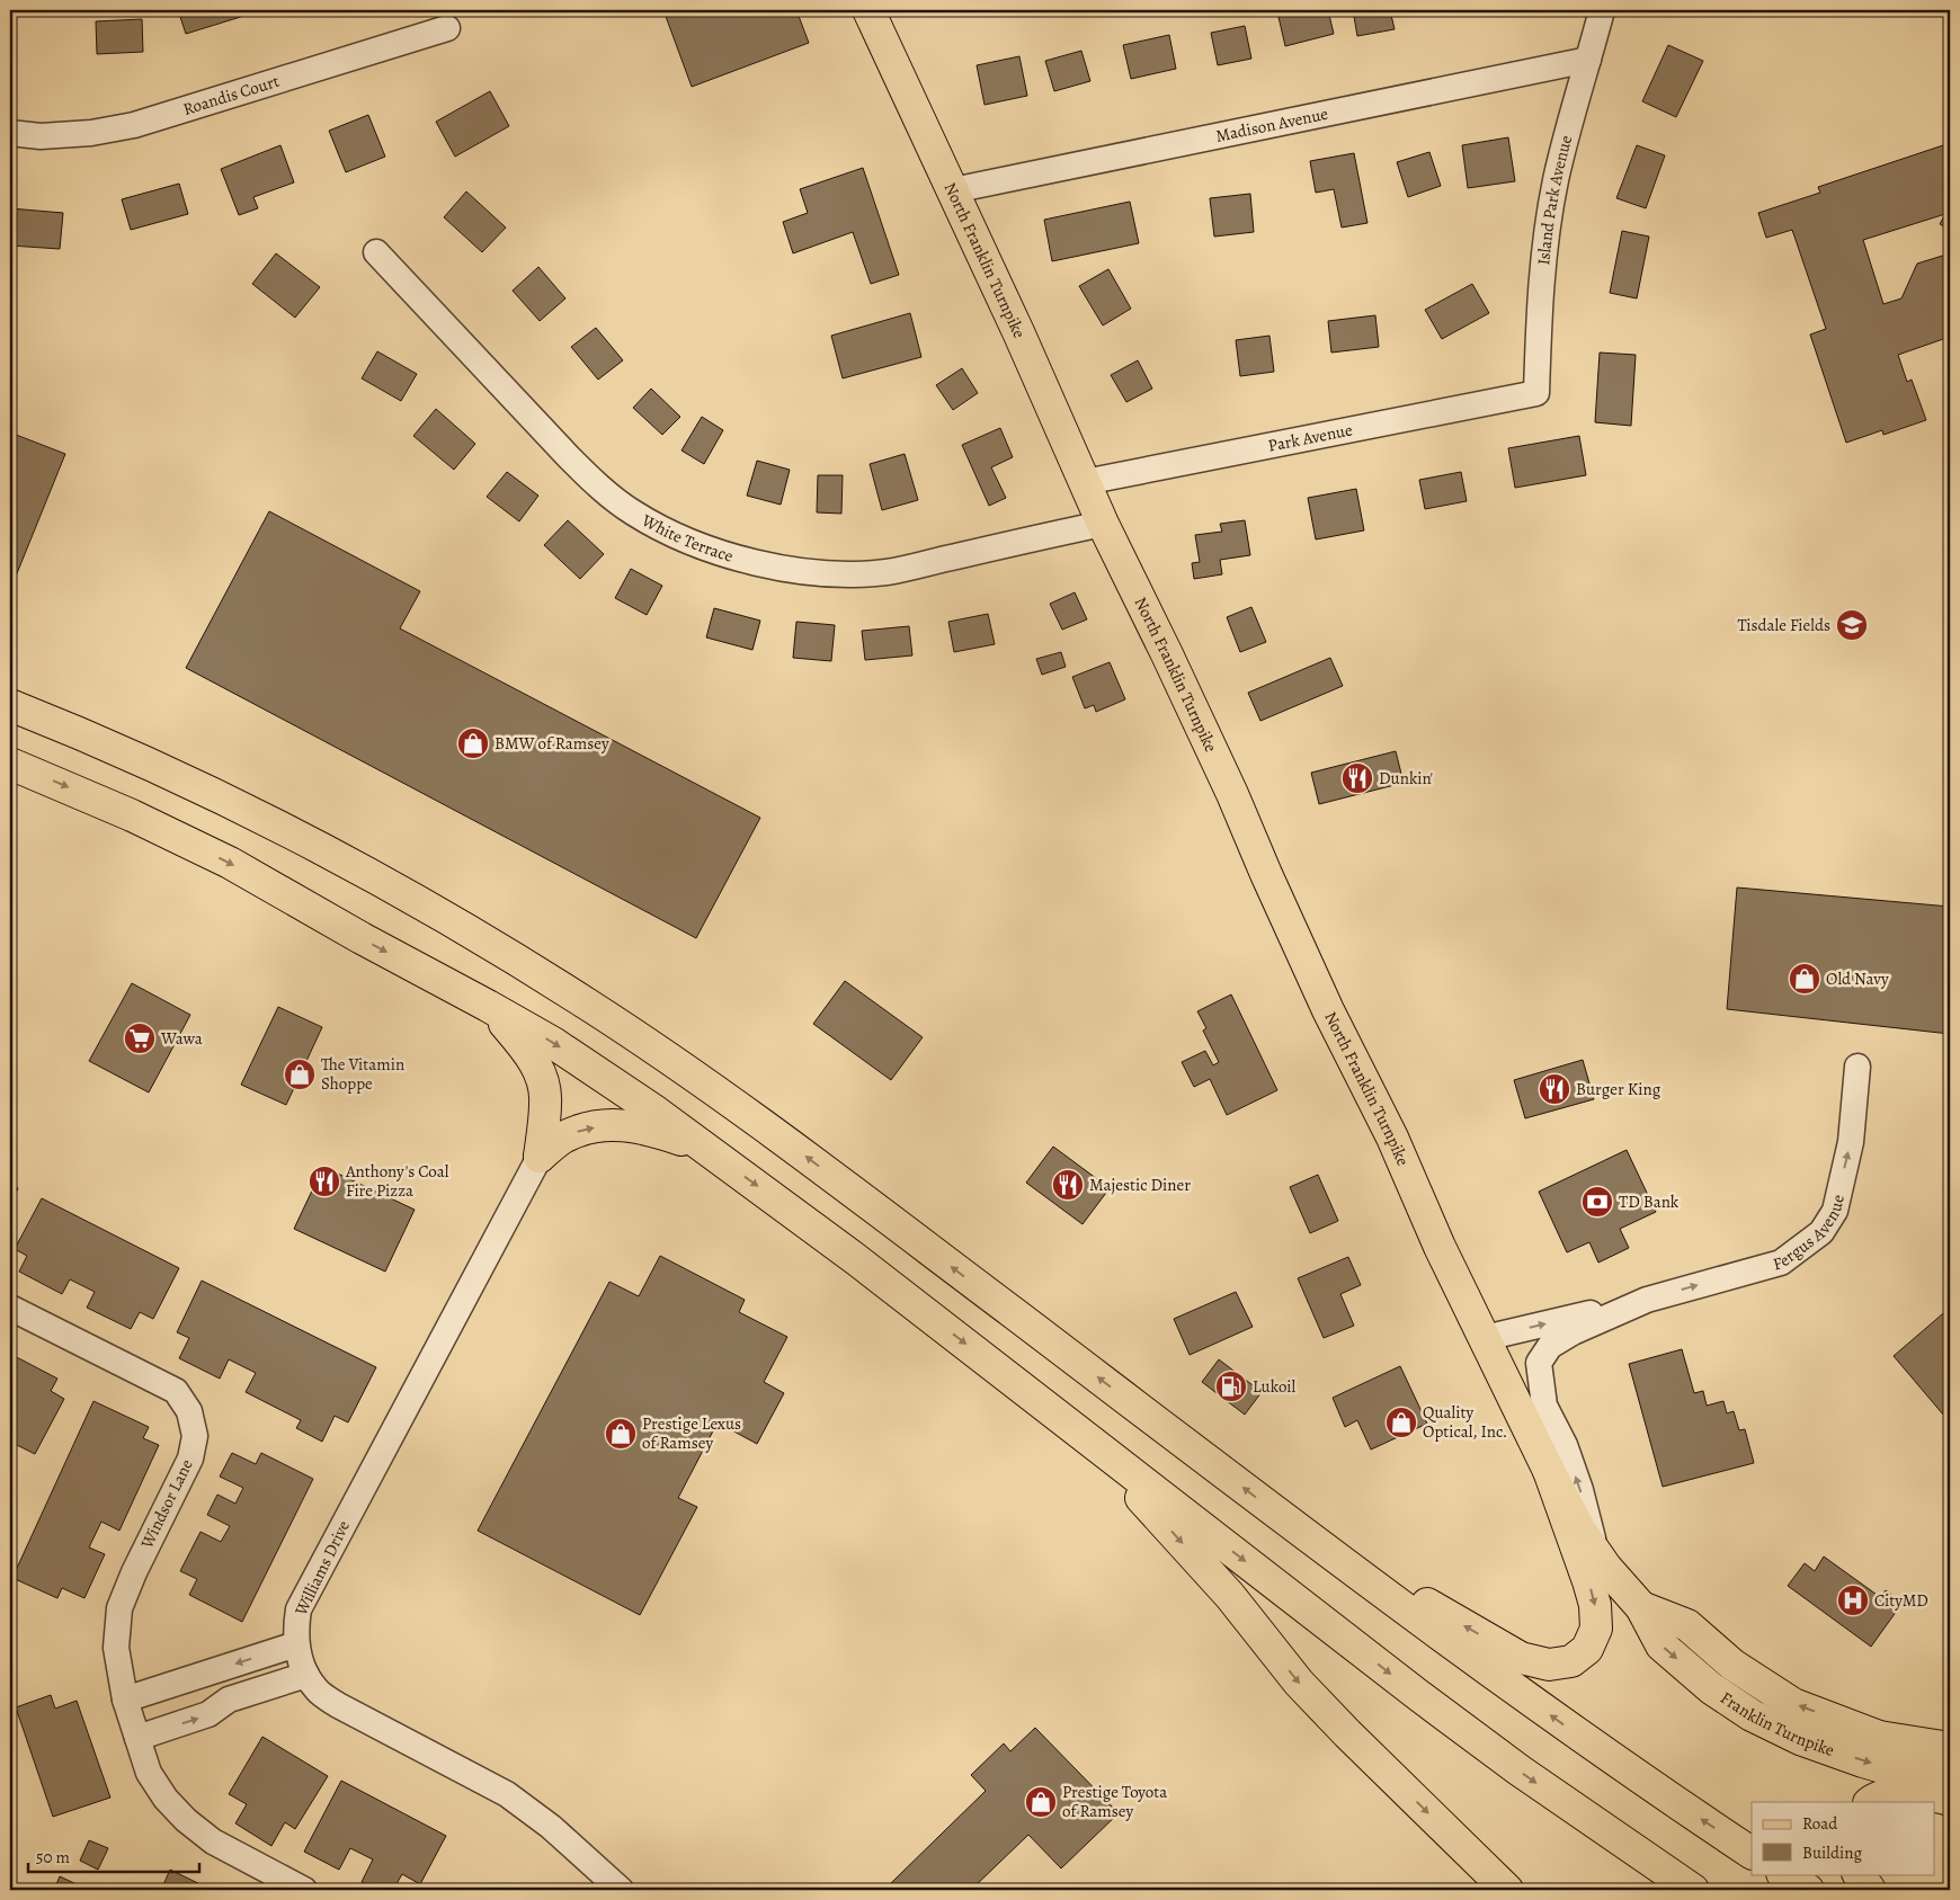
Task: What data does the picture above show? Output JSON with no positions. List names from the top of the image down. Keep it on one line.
{"streets":{"main road":["North Franklin Turnpike","Franklin Turnpike"],"street":["Roandis Court","Madison Avenue","Island Park Avenue","Park Avenue","White Terrace","Fergus Avenue","Windsor Lane","Williams Drive"]},"crossings":[["Madison Avenue","Island Park Avenue"],["Madison Avenue","North Franklin Turnpike"],["Island Park Avenue","Park Avenue"],["North Franklin Turnpike","Park Avenue"],["North Franklin Turnpike","White Terrace"],["North Franklin Turnpike","Fergus Avenue"],["North Franklin Turnpike","Franklin Turnpike"],["Fergus Avenue","Franklin Turnpike"]],"places":{"school or university":["Tisdale Fields"],"shop":["BMW of Ramsey","Old Navy","The Vitamin Shoppe","Quality Optical, Inc.","Prestige Lexus of Ramsey","Prestige Toyota of Ramsey"],"restaurant":["Dunkin'","Burger King","Anthony's Coal Fire Pizza","Majestic Diner"],"supermarket":["Wawa"],"bank":["TD Bank"],"fuel station":["Lukoil"],"hospital":["CityMD"]},"legend":["Road","Building"],"scale_bar":"50 m"}
